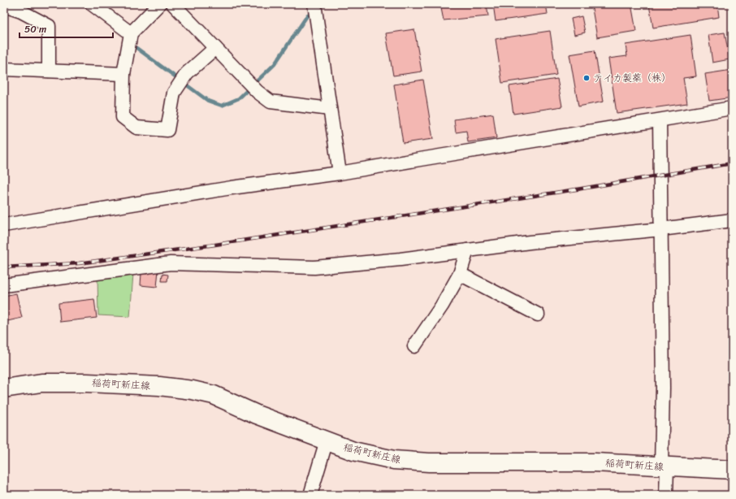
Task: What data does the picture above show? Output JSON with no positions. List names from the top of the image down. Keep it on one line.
{"streets":{"main road":["稲荷町新庄線"]},"places":["テイカ製薬（株）"],"scale_bar":"50 m"}
